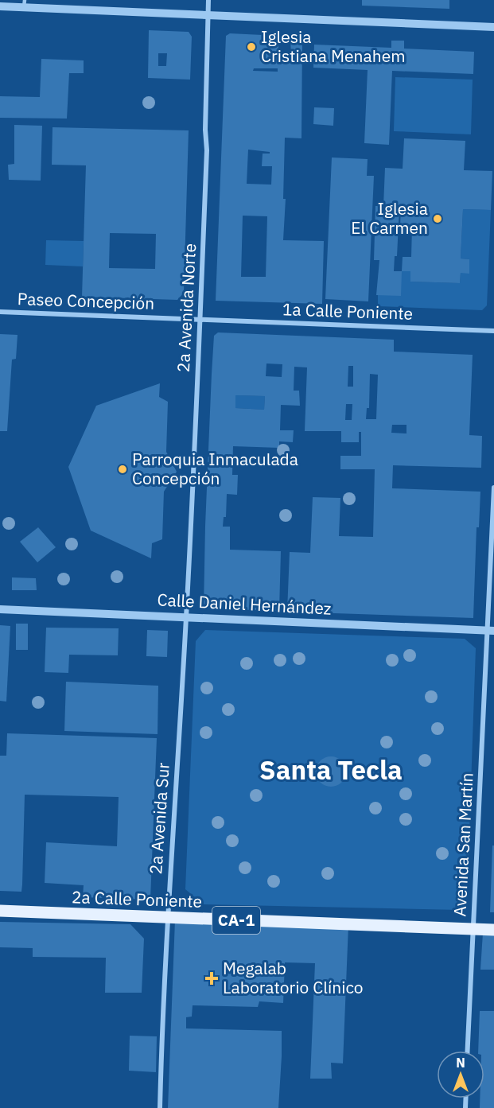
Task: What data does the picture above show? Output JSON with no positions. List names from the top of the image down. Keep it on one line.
{"streets":{"main road":["2a Calle Poniente","CA-1"],"street":["Paseo Concepción","2a Avenida Norte","1a Calle Poniente","Calle Daniel Hernández","2a Avenida Sur","Avenida San Martín"]},"crossings":[["Paseo Concepción","2a Avenida Norte"],["Paseo Concepción","1a Calle Poniente"],["2a Avenida Norte","1a Calle Poniente"],["2a Avenida Norte","Calle Daniel Hernández"],["2a Avenida Norte","2a Avenida Sur"],["Calle Daniel Hernández","2a Avenida Sur"],["Calle Daniel Hernández","Avenida San Martín"],["2a Avenida Sur","2a Calle Poniente"],["Avenida San Martín","2a Calle Poniente"],["Avenida San Martín","CA-1"],["2a Calle Poniente","CA-1"]],"districts":["Santa Tecla"],"places":{"other":["Iglesia Cristiana Menahem","Iglesia El Carmen","Parroquia Inmaculada Concepción"],"health":["Megalab Laboratorio Clínico"]},"north":"top"}
